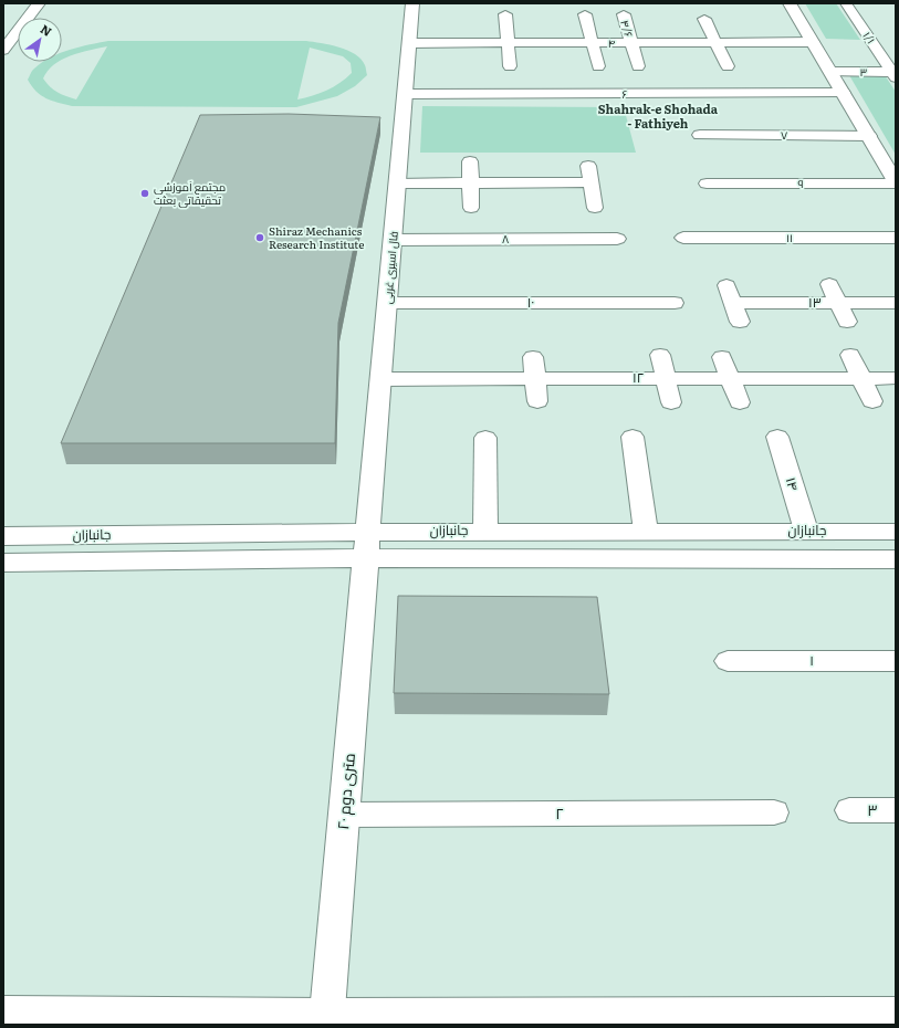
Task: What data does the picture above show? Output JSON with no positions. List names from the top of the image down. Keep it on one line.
{"streets":{"street":["۴/۶","۱/۱","۴","۳","۶","۷","۹","۱۱","۸","فال اسیری غربی","۱۰","۱۳","۱۲","۱۴","جانبازان","۱","۲۰ متری دوم","۲"]},"crossings":[["۴/۶","۴"],["۱/۱","۳"],["۴","فال اسیری غربی"],["۶","فال اسیری غربی"],["۸","فال اسیری غربی"],["فال اسیری غربی","۱۰"],["فال اسیری غربی","۱۲"],["فال اسیری غربی","جانبازان"],["فال اسیری غربی","۲۰ متری دوم"],["۱۴","جانبازان"],["جانبازان","۲۰ متری دوم"],["۲۰ متری دوم","۲"]],"districts":["Shahrak-e Shohada - Fathiyeh"],"places":["مجتمع آموزشی تحقیقاتی بعثت","Shiraz Mechanics Research Institute"],"north":"top right"}
